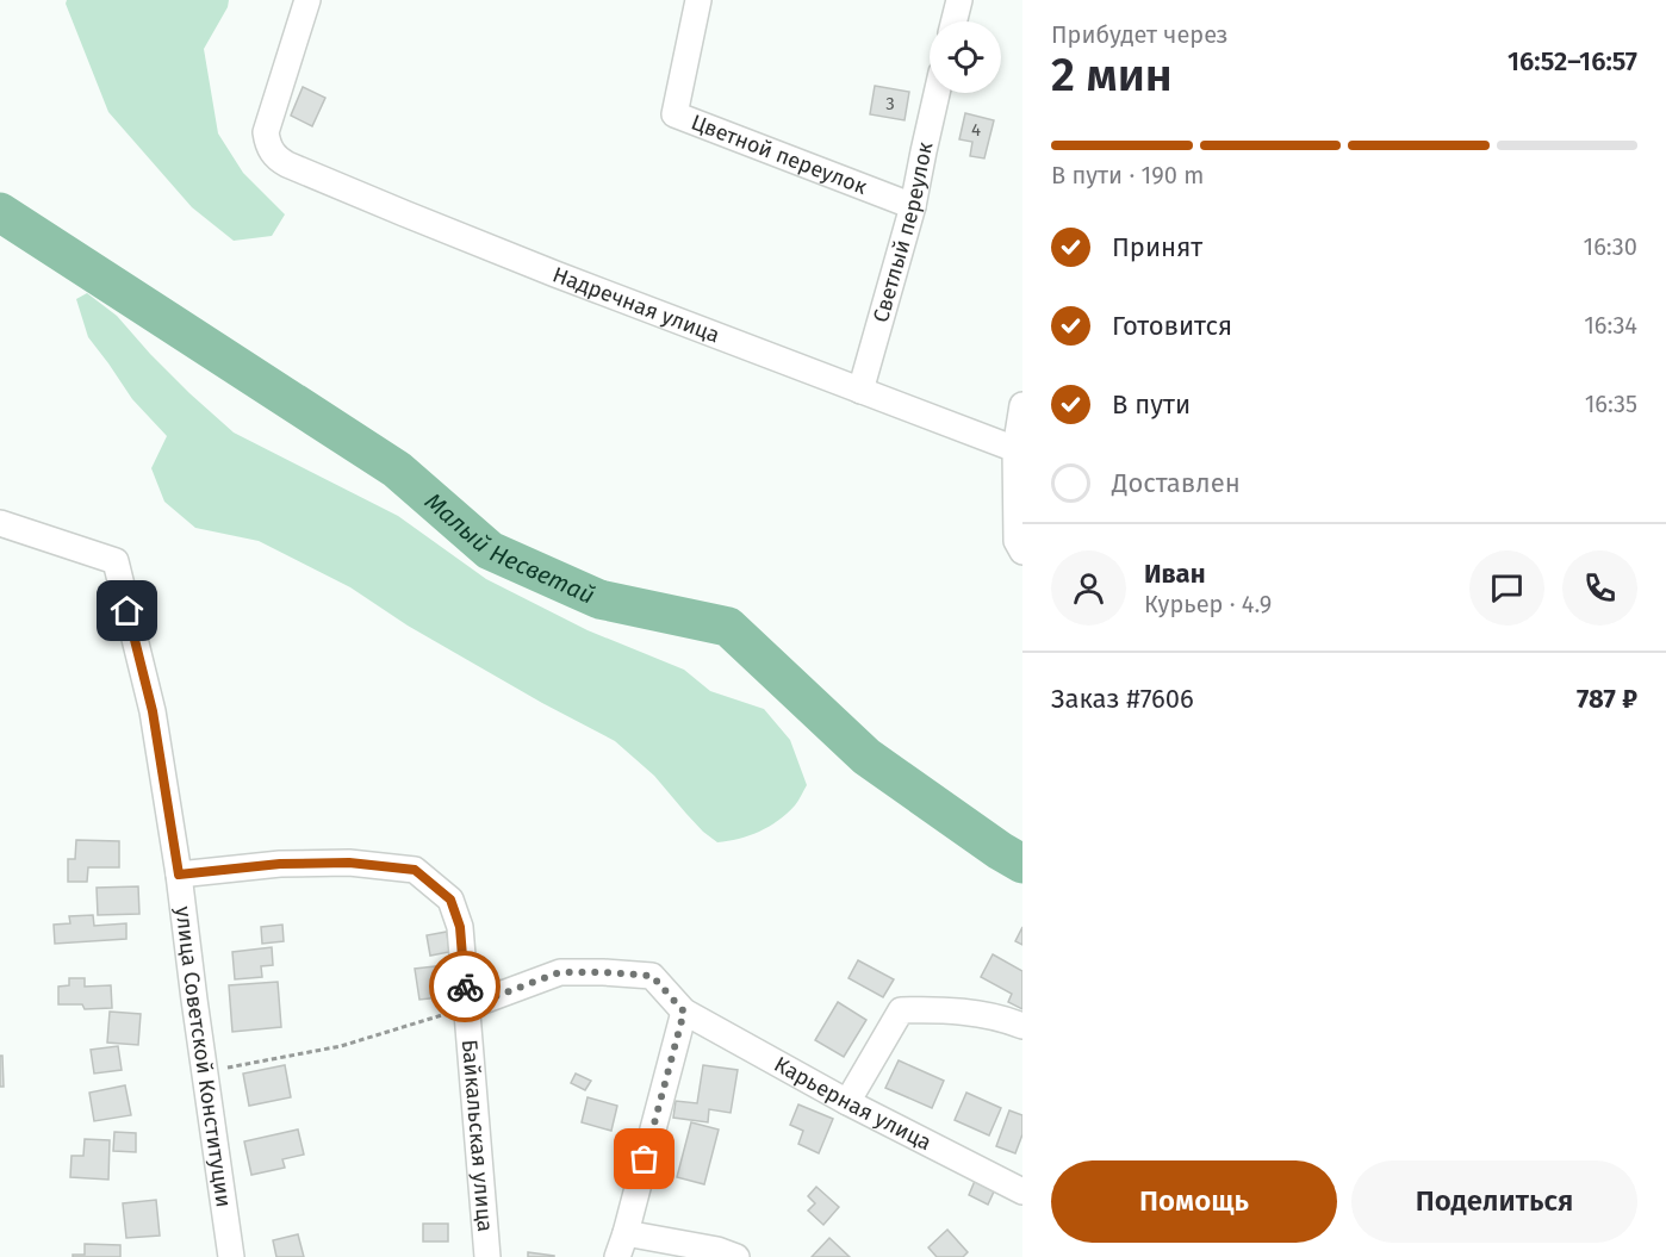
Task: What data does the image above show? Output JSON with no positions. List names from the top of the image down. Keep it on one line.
{"streets":{"street":["Цветной переулок","Светлый переулок","Надречная улица","улица Советской Конституции","Карьерная улица","Байкальская улица"]},"crossings":[["Цветной переулок","Светлый переулок"],["Светлый переулок","Надречная улица"],["улица Советской Конституции","Байкальская улица"],["Карьерная улица","Байкальская улица"]],"water":["Малый Несветай"],"house_numbers":["3","4"],"page":{"heading":["2 мин","Прибудет через","16:52–16:57"],"panel":["Иван","Курьер · 4.9","Заказ #7606","787 ₽"],"bar":"В пути · 190 m","list":[["Принят","16:30"],["Готовится","16:34"],["В пути","16:35"],"Доставлен"],"buttons":["Помощь","Поделиться"]}}
